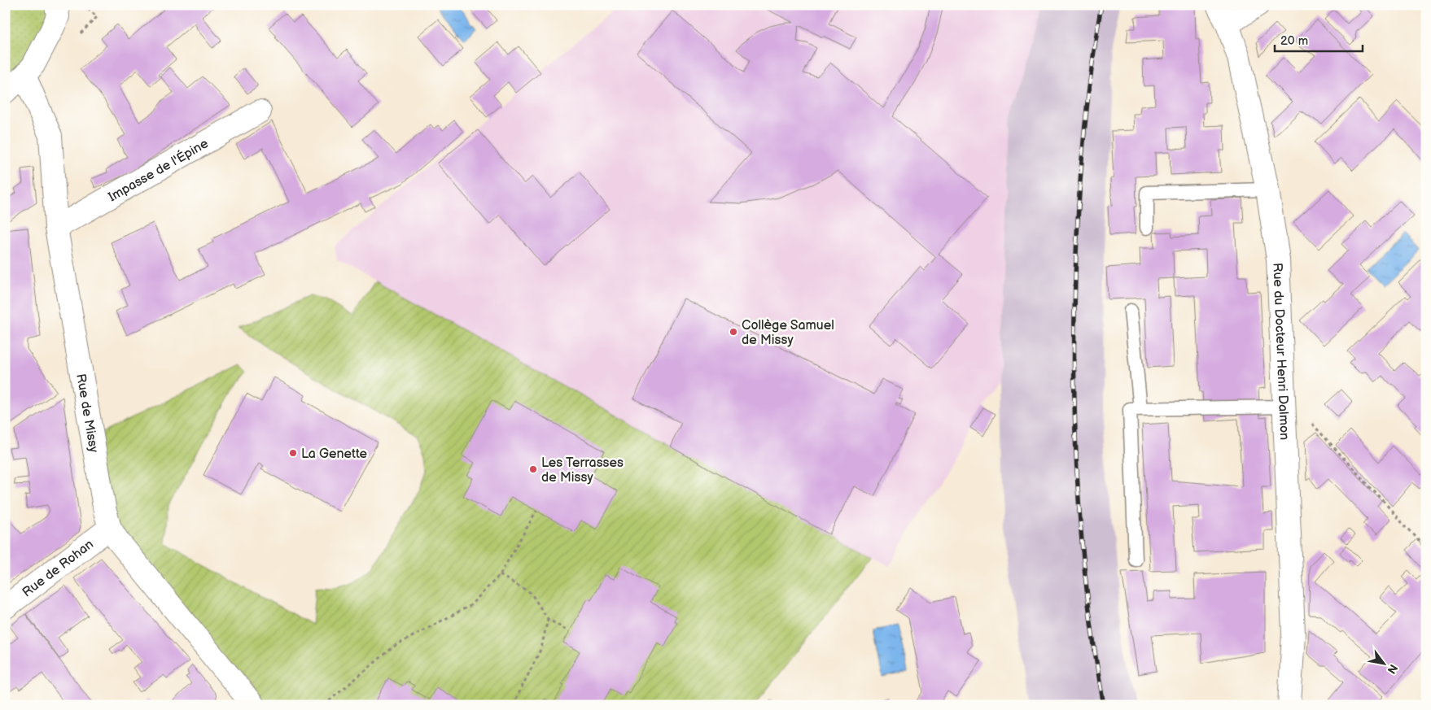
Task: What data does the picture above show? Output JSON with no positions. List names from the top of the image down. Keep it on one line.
{"streets":{"street":["Impasse de l'Épine","Rue du Docteur Henri Dalmon","Rue de Missy","Rue de Rohan"]},"crossings":[["Impasse de l'Épine","Rue de Missy"],["Rue de Missy","Rue de Rohan"]],"places":["Collège Samuel de Missy","La Genette","Les Terrasses de Missy"],"scale_bar":"20 m","north":"bottom right"}
